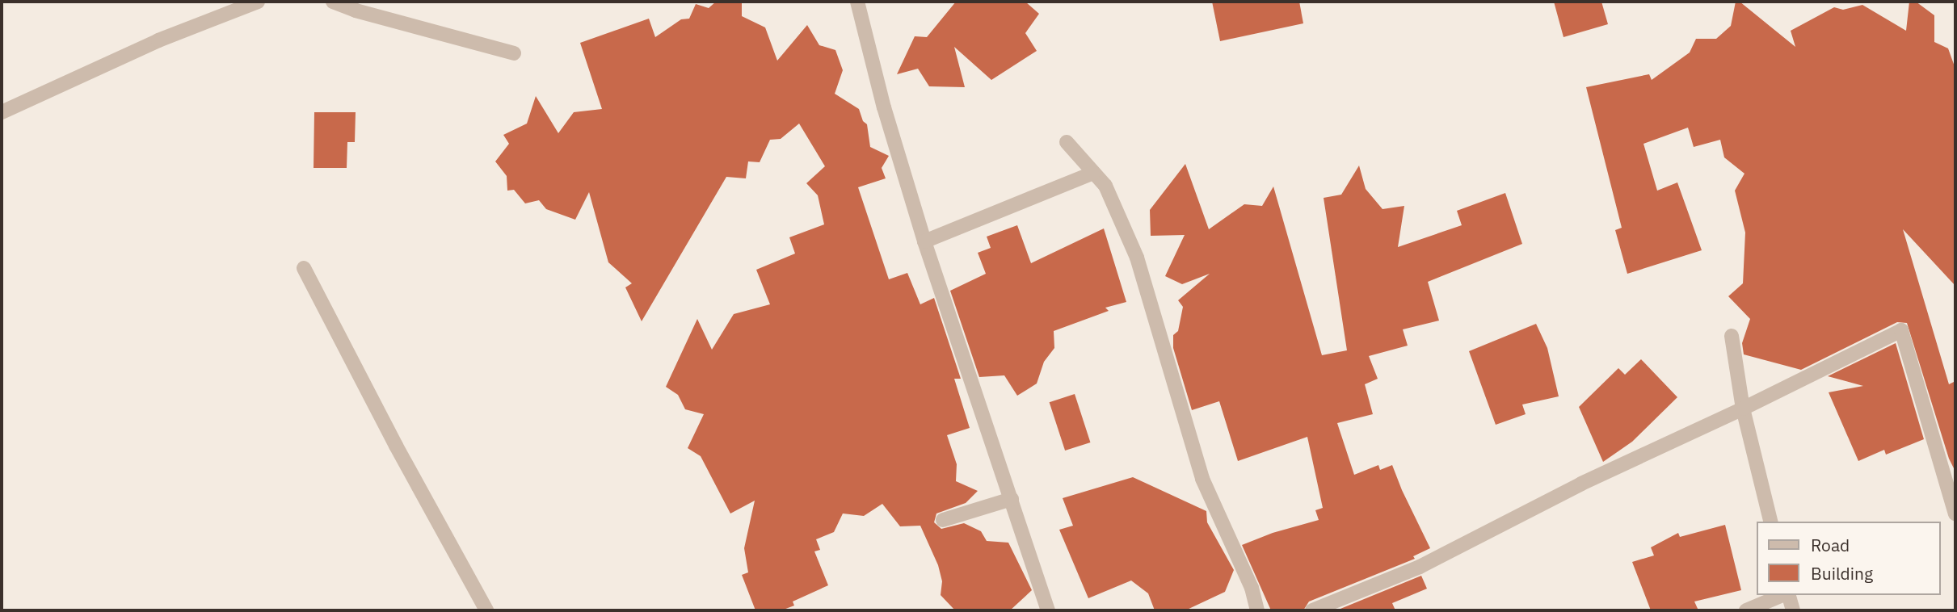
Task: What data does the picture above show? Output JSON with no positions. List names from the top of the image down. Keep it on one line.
{"legend":["Road","Building"]}
